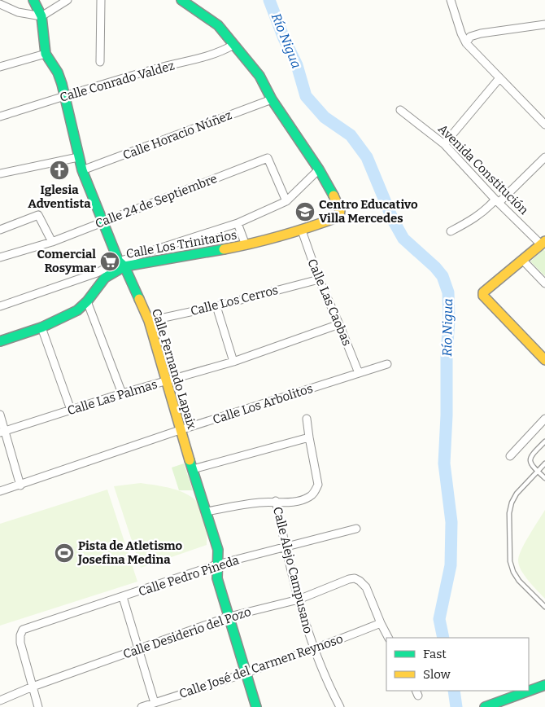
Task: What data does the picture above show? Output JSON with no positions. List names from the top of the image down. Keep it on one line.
{"streets":{"street":["Calle Conrado Valdez","Calle Horacio Núñez","Avenida Constitución","Calle 24 de Septiembre","Calle Los Trinitarios","Calle Los Cerros","Calle Las Caobas","Calle Fernando Lapaix","Calle Las Palmas","Calle Los Arbolitos","Calle Alejo Campusano","Calle Pedro Pineda","Calle Desiderio del Pozo","Calle José del Carmen Reynoso"]},"crossings":[["Calle Conrado Valdez","Calle Fernando Lapaix"],["Calle Horacio Núñez","Calle Fernando Lapaix"],["Calle 24 de Septiembre","Calle Fernando Lapaix"],["Calle Los Trinitarios","Calle Las Caobas"],["Calle Los Trinitarios","Calle Fernando Lapaix"],["Calle Los Cerros","Calle Las Caobas"],["Calle Los Cerros","Calle Fernando Lapaix"],["Calle Las Caobas","Calle Las Palmas"],["Calle Las Caobas","Calle Los Arbolitos"],["Calle Fernando Lapaix","Calle Las Palmas"],["Calle Fernando Lapaix","Calle Los Arbolitos"],["Calle Fernando Lapaix","Calle Pedro Pineda"],["Calle Fernando Lapaix","Calle Desiderio del Pozo"],["Calle Fernando Lapaix","Calle José del Carmen Reynoso"],["Calle Alejo Campusano","Calle Pedro Pineda"],["Calle Alejo Campusano","Calle Desiderio del Pozo"],["Calle Alejo Campusano","Calle José del Carmen Reynoso"],["Calle Pedro Pineda","Calle Desiderio del Pozo"],["Calle Desiderio del Pozo","Calle José del Carmen Reynoso"]],"water":["Río Nigua"],"places":{"church":["Iglesia Adventista"],"school or university":["Centro Educativo Villa Mercedes"],"supermarket":["Comercial Rosymar"],"sports":["Pista de Atletismo Josefina Medina"]},"legend":["Fast","Slow"]}
